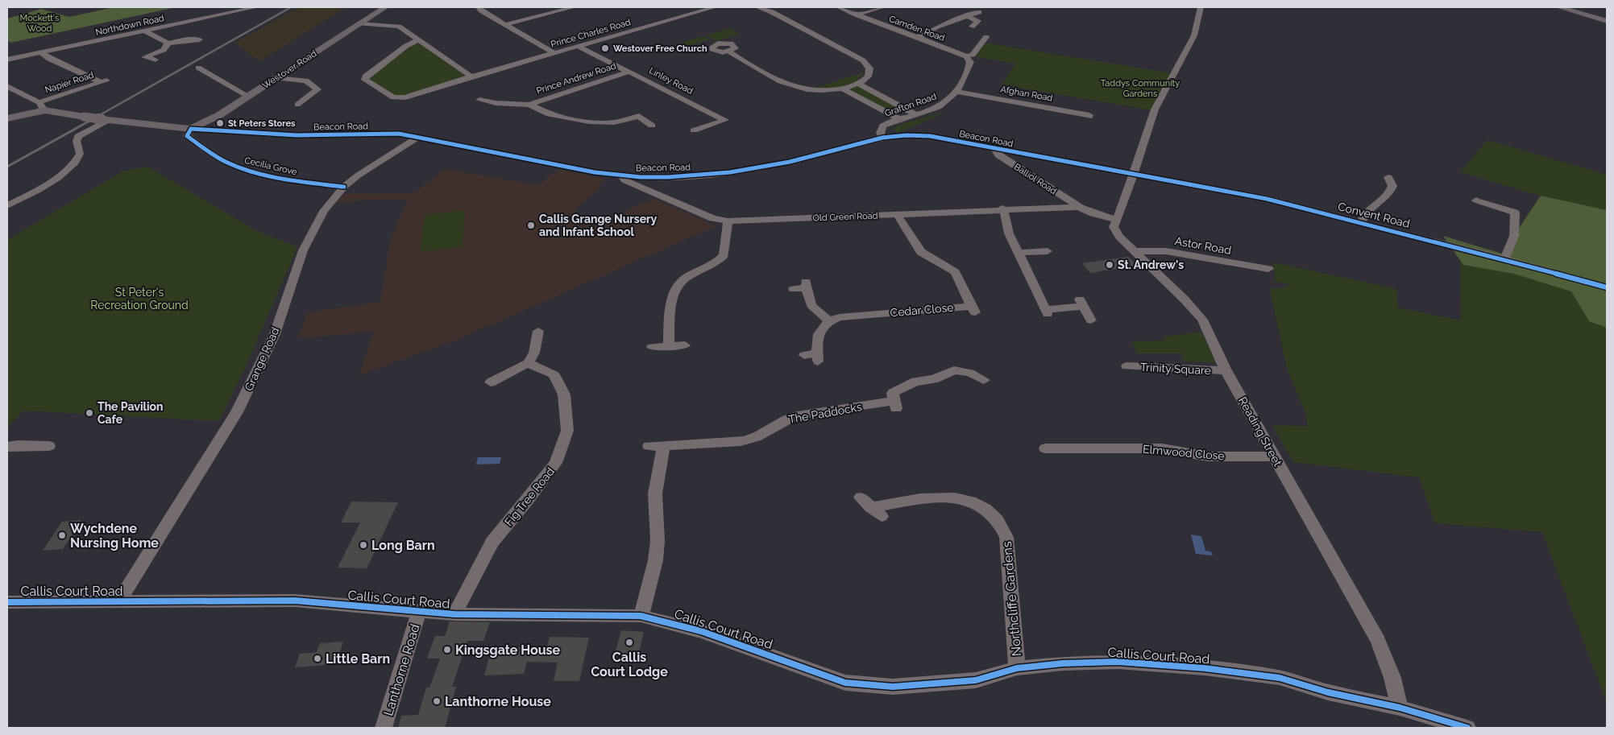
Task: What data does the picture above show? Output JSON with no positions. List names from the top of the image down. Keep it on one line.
{"streets":{"main road":["Westover Road","Beacon Road"],"street":["Northdown Road","Camden Road","Prince Charles Road","Prince Andrew Road","Linley Road","Napier Road","Afghan Road","Grafton Road","Cecilia Grove","Balliol Road","Convent Road","Old Green Road","Astor Road","Cedar Close","Grange Road","Trinity Square","The Paddocks","Reading Street","Elmwood Close","Fig Tree Road","Callis Court Road","Northcliffe Gardens","Lanthorne Road"]},"crossings":[["Northdown Road","Napier Road"],["Camden Road","Grafton Road"],["Prince Charles Road","Linley Road"],["Westover Road","Beacon Road"],["Westover Road","Cecilia Grove"],["Prince Andrew Road","Linley Road"],["Afghan Road","Grafton Road"],["Grafton Road","Beacon Road"],["Beacon Road","Cecilia Grove"],["Beacon Road","Balliol Road"],["Beacon Road","Convent Road"],["Beacon Road","Old Green Road"],["Beacon Road","Grange Road"],["Cecilia Grove","Grange Road"],["Balliol Road","Old Green Road"],["Balliol Road","Reading Street"],["Old Green Road","Cedar Close"],["Astor Road","Reading Street"],["Grange Road","Callis Court Road"],["Trinity Square","Reading Street"],["Reading Street","Elmwood Close"],["Reading Street","Callis Court Road"],["Fig Tree Road","Callis Court Road"],["Callis Court Road","Northcliffe Gardens"],["Callis Court Road","Lanthorne Road"]],"parks":["Mockett's Wood","Taddys Community Gardens","St Peter's Recreation Ground"],"places":["Westover Free Church","St Peters Stores","Callis Grange Nursery and Infant School","St. Andrew's","The Pavilion Cafe","Wychdene Nursing Home","Long Barn","Callis Court Lodge","Kingsgate House","Little Barn","Lanthorne House"]}
